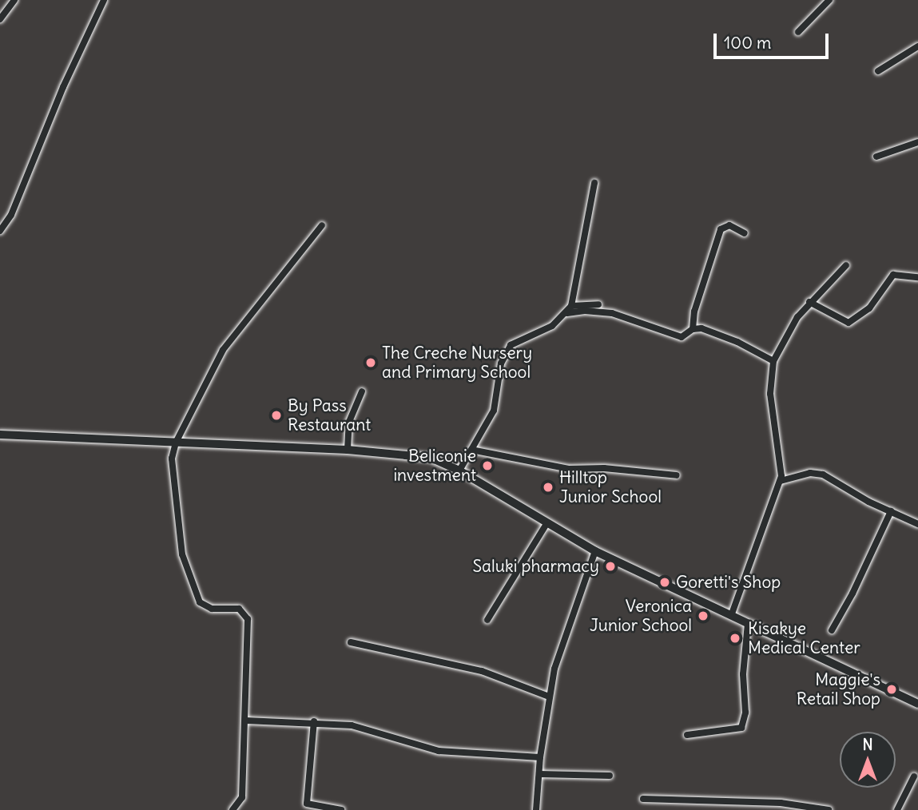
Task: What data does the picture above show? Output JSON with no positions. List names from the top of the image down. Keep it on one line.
{"places":["The Creche Nursery and Primary School","By Pass Restaurant","Beliconie investment","Hilltop Junior School","Saluki pharmacy","Goretti's Shop","Veronica Junior School","Kisakye Medical Center","Maggie's Retail Shop"],"scale_bar":"100 m","north":"top"}
